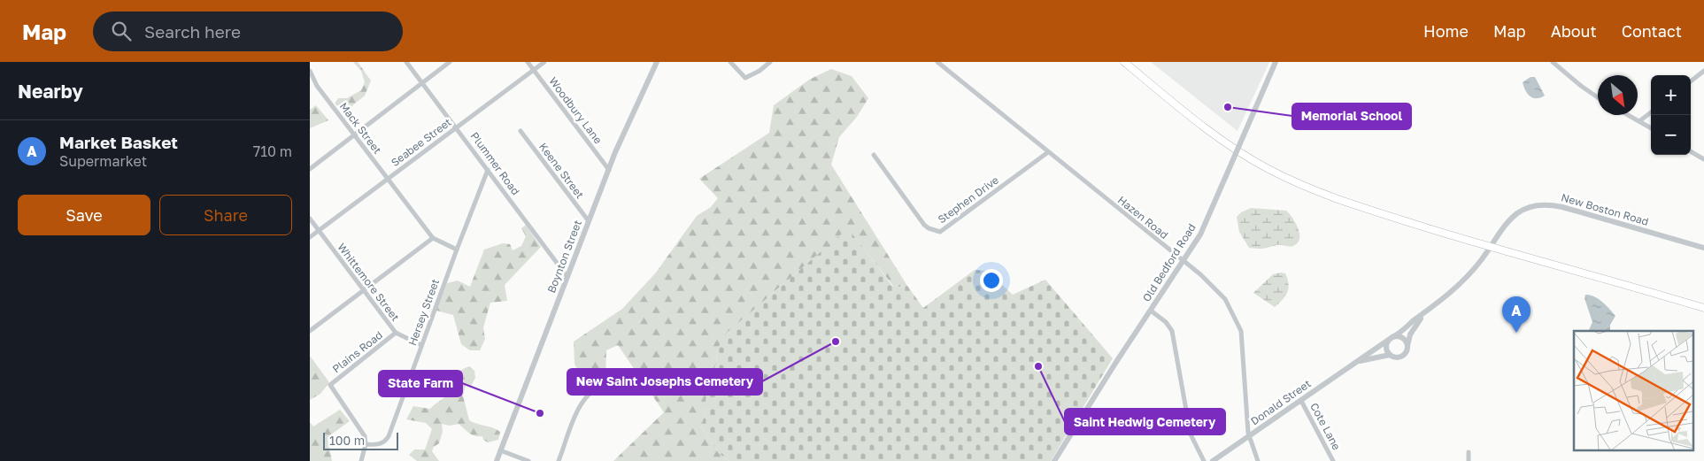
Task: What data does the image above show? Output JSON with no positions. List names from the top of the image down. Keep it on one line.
{"streets":{"street":["Woodbury Lane","Mack Street","Seabee Street","Plummer Road","Keene Street","Stephen Drive","New Boston Road","Hazen Road","Boynton Street","Old Bedford Road","Whittemore Street","Hersey Street","Plains Road","Donald Street","Cote Lane"]},"crossings":[["Woodbury Lane","Seabee Street"],["Woodbury Lane","Boynton Street"],["Mack Street","Seabee Street"],["Mack Street","Hersey Street"],["Seabee Street","Plummer Road"],["Seabee Street","Whittemore Street"],["Plummer Road","Boynton Street"],["Plummer Road","Hersey Street"],["Keene Street","Boynton Street"],["Stephen Drive","Hazen Road"],["New Boston Road","Donald Street"],["Hazen Road","Old Bedford Road"],["Hazen Road","Donald Street"],["Whittemore Street","Hersey Street"],["Whittemore Street","Plains Road"],["Hersey Street","Plains Road"],["Donald Street","Cote Lane"]],"places":["Memorial School","New Saint Josephs Cemetery","Saint Hedwig Cemetery","State Farm"],"scale_bar":"100 m","north":"bottom right","page":{"header":"Map","search":"Search here","nav":["Home","Map","About","Contact"],"heading":"Nearby","map_buttons":["+","−"],"list":[{"mark":"A","name":"Market Basket","note":"Supermarket","value":"710 m"}],"buttons":["Save","Share"],"pins":"A","scale":"100 m"}}
